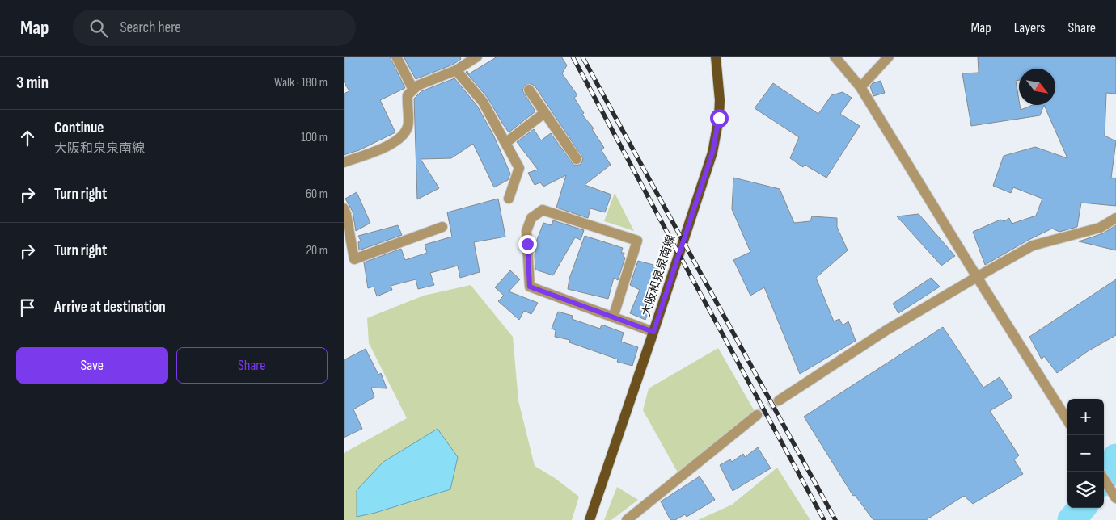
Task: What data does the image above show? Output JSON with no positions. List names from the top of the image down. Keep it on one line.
{"streets":{"main road":["大阪和泉泉南線"]},"north":"bottom right","page":{"header":"Map","search":"Search here","nav":["Map","Layers","Share"],"heading":["3 min","Walk · 180 m"],"list":[["Continue","大阪和泉泉南線","100 m"],["Turn right","60 m"],["Turn right","20 m"],"Arrive at destination"],"buttons":["Save","Share"],"map_buttons":["+","−"]}}
